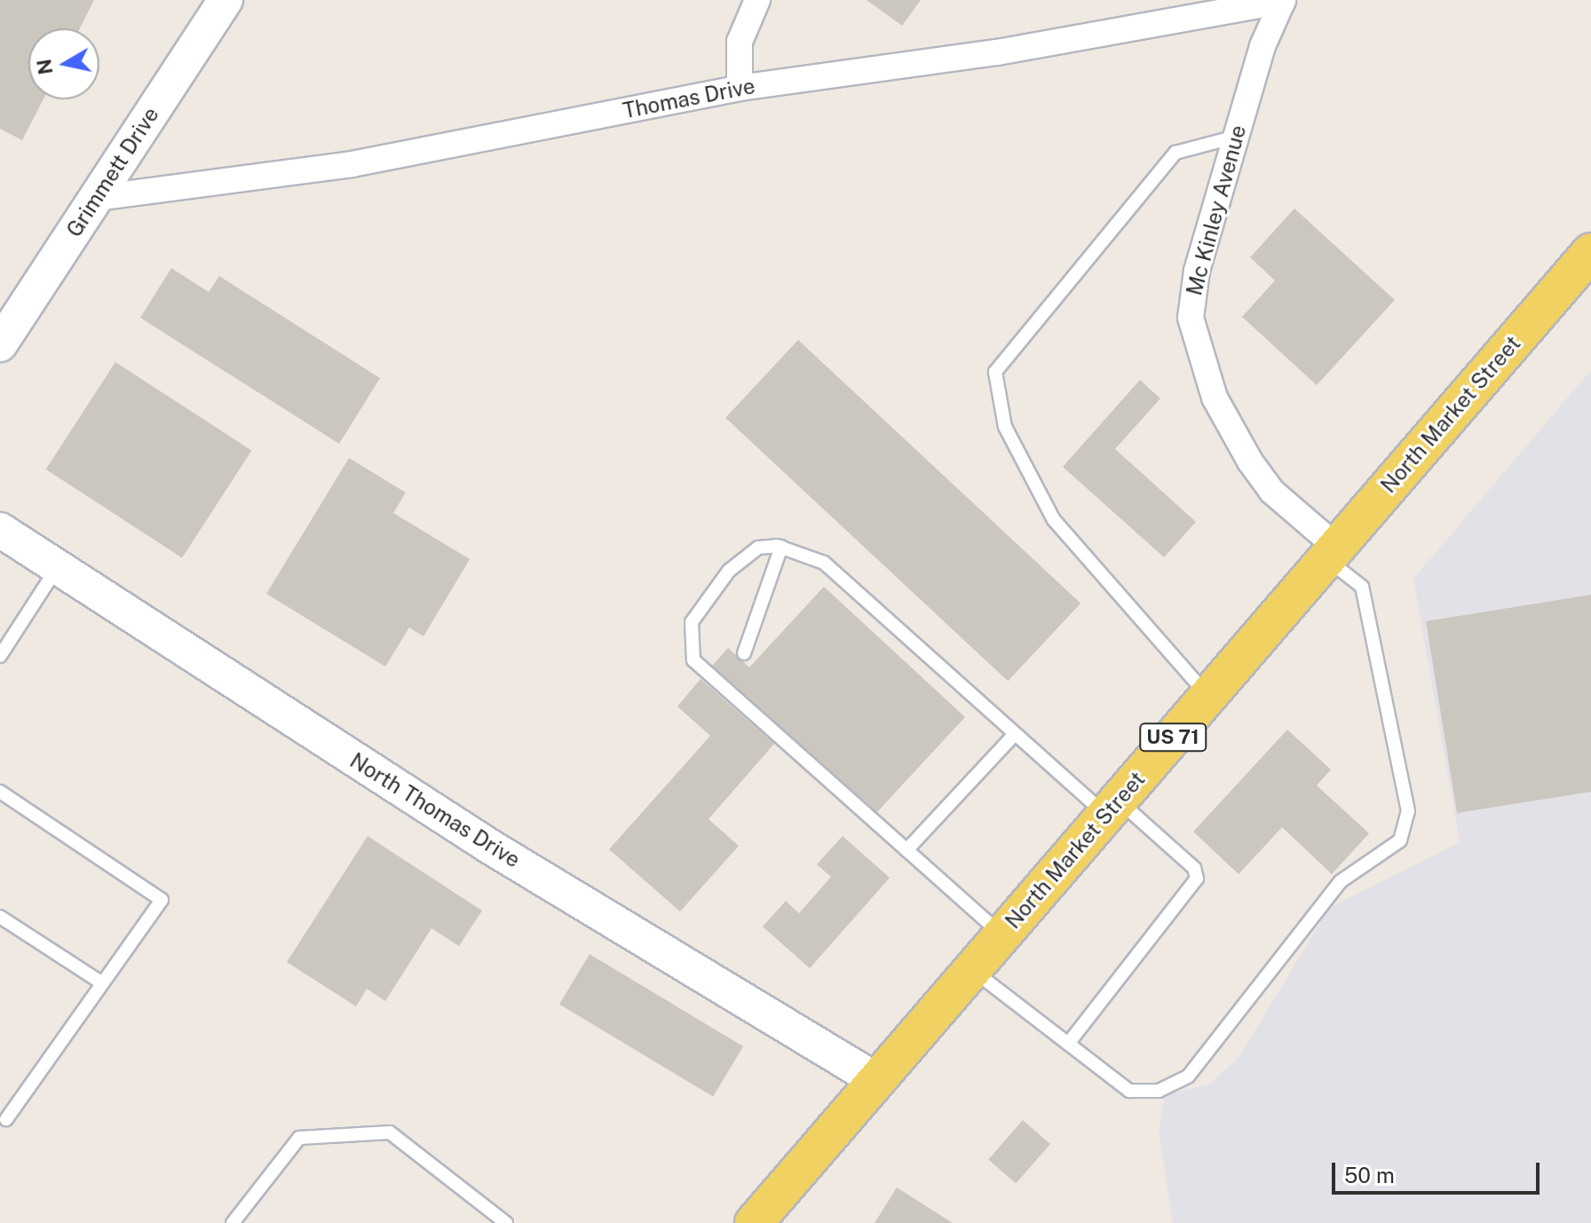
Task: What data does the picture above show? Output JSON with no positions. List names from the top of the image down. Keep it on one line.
{"streets":{"main road":["North Market Street","US 71"],"street":["Thomas Drive","Grimmett Drive","Mc Kinley Avenue","North Thomas Drive"]},"crossings":[["Thomas Drive","Grimmett Drive"],["Thomas Drive","Mc Kinley Avenue"],["Mc Kinley Avenue","North Market Street"],["North Market Street","North Thomas Drive"]],"scale_bar":"50 m","north":"left"}
